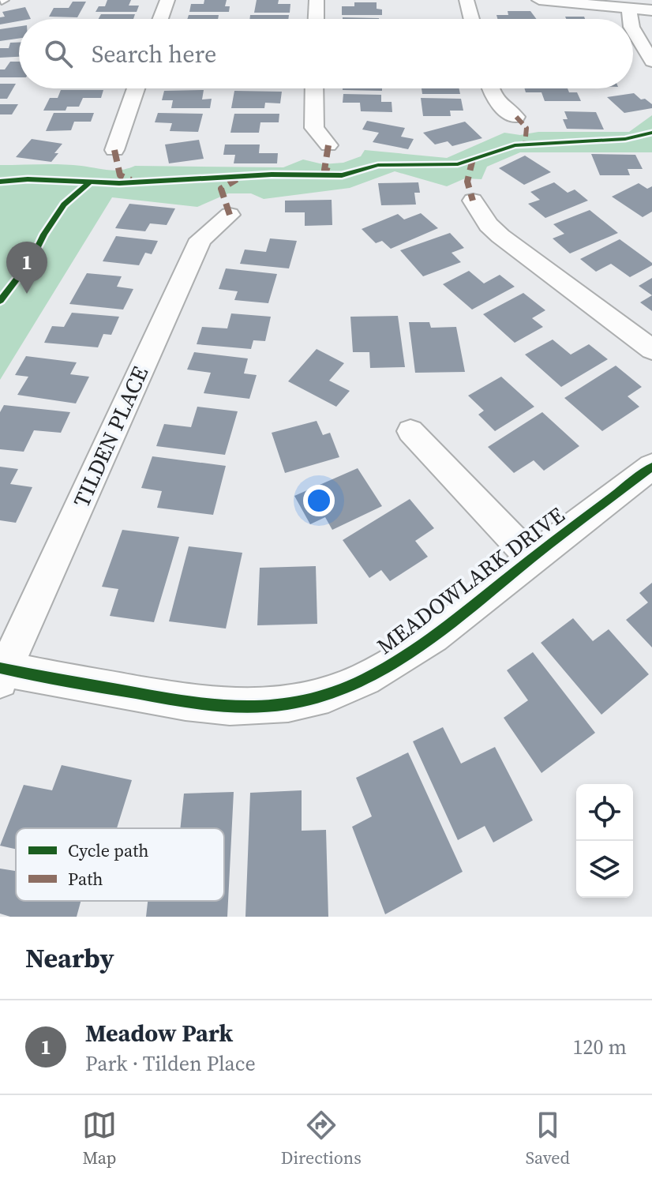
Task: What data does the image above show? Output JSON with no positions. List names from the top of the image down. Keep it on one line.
{"streets":{"street":["TILDEN PLACE","MEADOWLARK DRIVE"]},"crossings":[["TILDEN PLACE","MEADOWLARK DRIVE"]],"legend":["Cycle path","Path"],"page":{"search":"Search here","pins":"1","heading":"Nearby","list":[{"mark":"1","name":"Meadow Park","note":"Park · Tilden Place","value":"120 m"}],"nav":["Map","Directions","Saved"]}}
